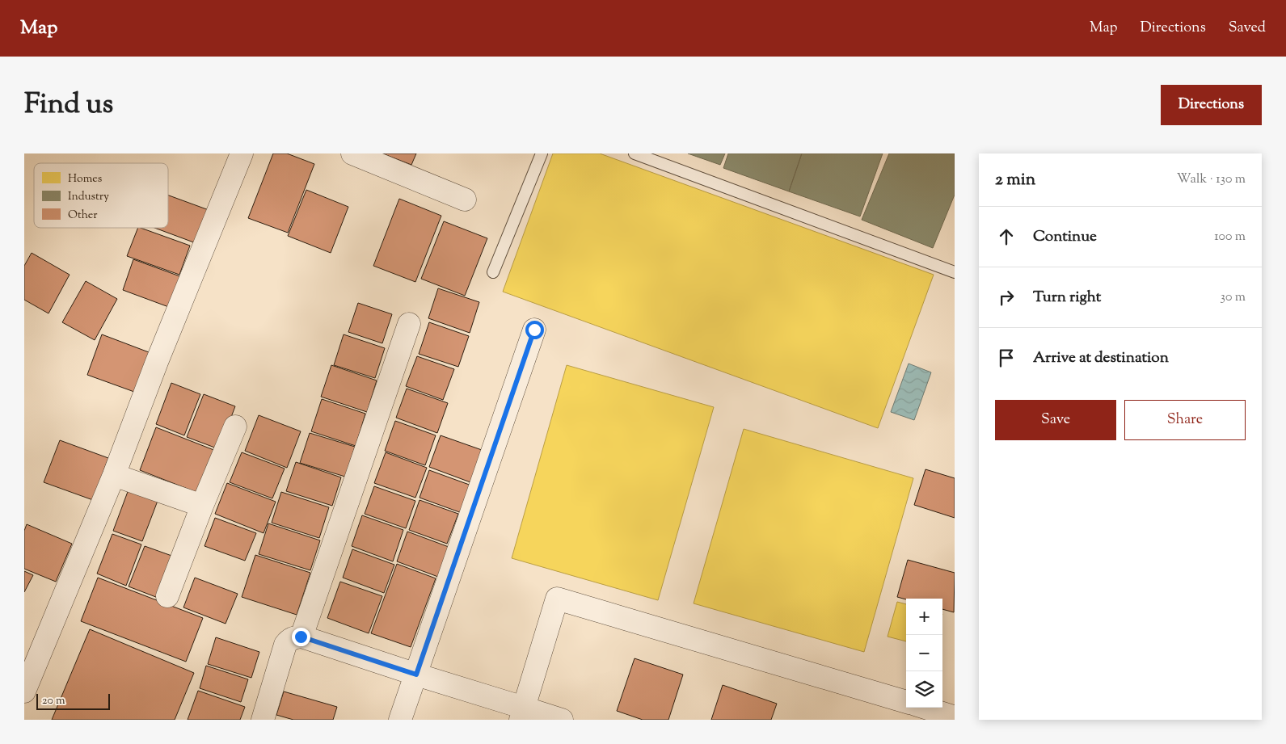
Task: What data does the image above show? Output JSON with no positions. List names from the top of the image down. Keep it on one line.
{"legend":["Homes","Industry","Other"],"scale_bar":"20 m","page":{"header":"Map","nav":["Map","Directions","Saved"],"title":"Find us","buttons":["Directions",["Save","Share"]],"heading":["2 min","Walk · 130 m"],"list":[["Continue","100 m"],["Turn right","30 m"],"Arrive at destination"],"map_buttons":["+","−"],"scale":"20 m"}}
